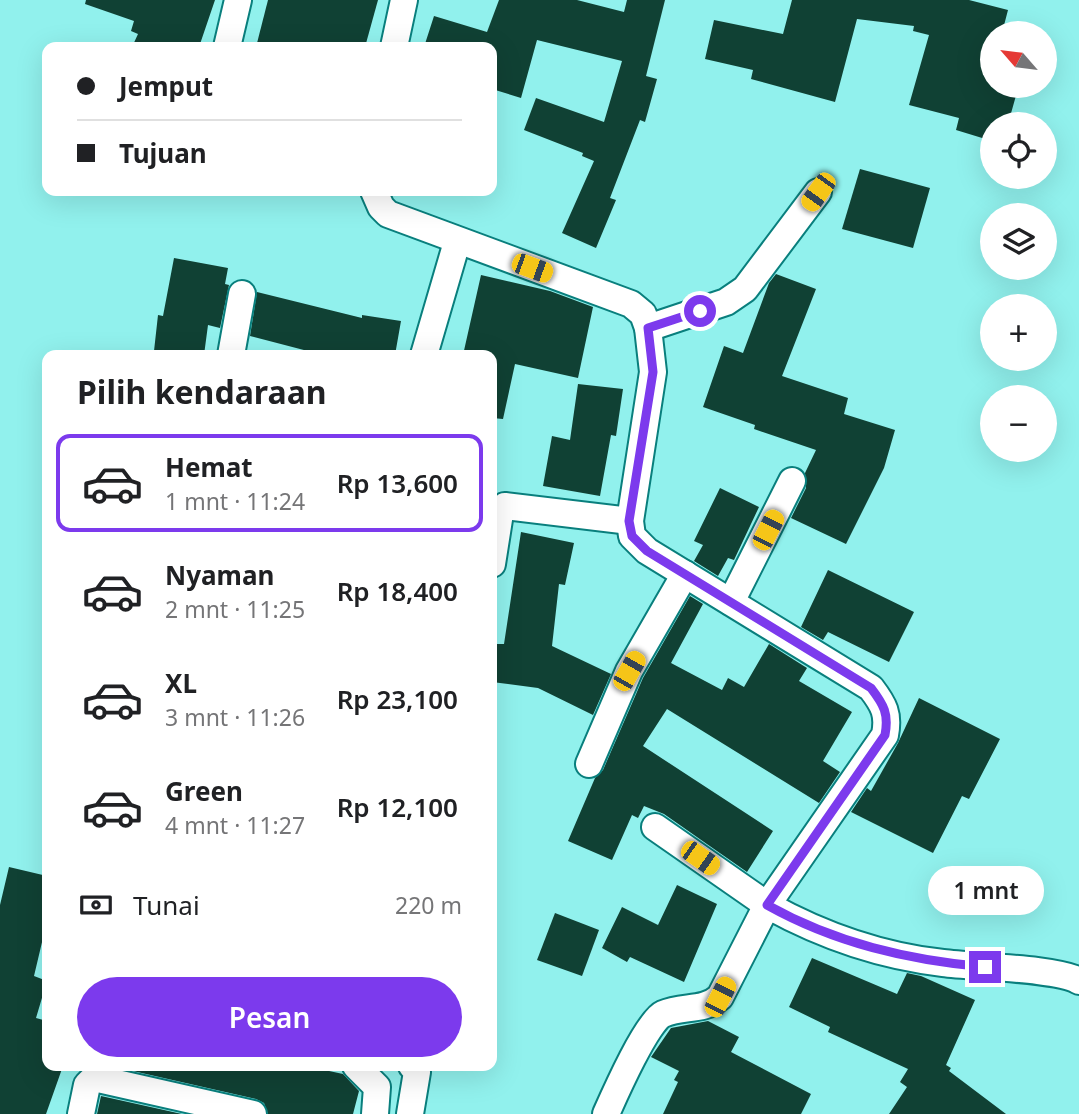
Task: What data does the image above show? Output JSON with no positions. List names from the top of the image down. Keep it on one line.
{"north":"top left","page":{"map_buttons":["+","−"],"banner":["Jemput","Tujuan"],"heading":"Pilih kendaraan","list":[{"name":"Hemat","note":"1 mnt · 11:24","value":"Rp 13,600"},{"name":"Nyaman","note":"2 mnt · 11:25","value":"Rp 18,400"},{"name":"XL","note":"3 mnt · 11:26","value":"Rp 23,100"},{"name":"Green","note":"4 mnt · 11:27","value":"Rp 12,100"}],"bubble":"1 mnt","pay":["Tunai","220 m"],"buttons":"Pesan"}}
